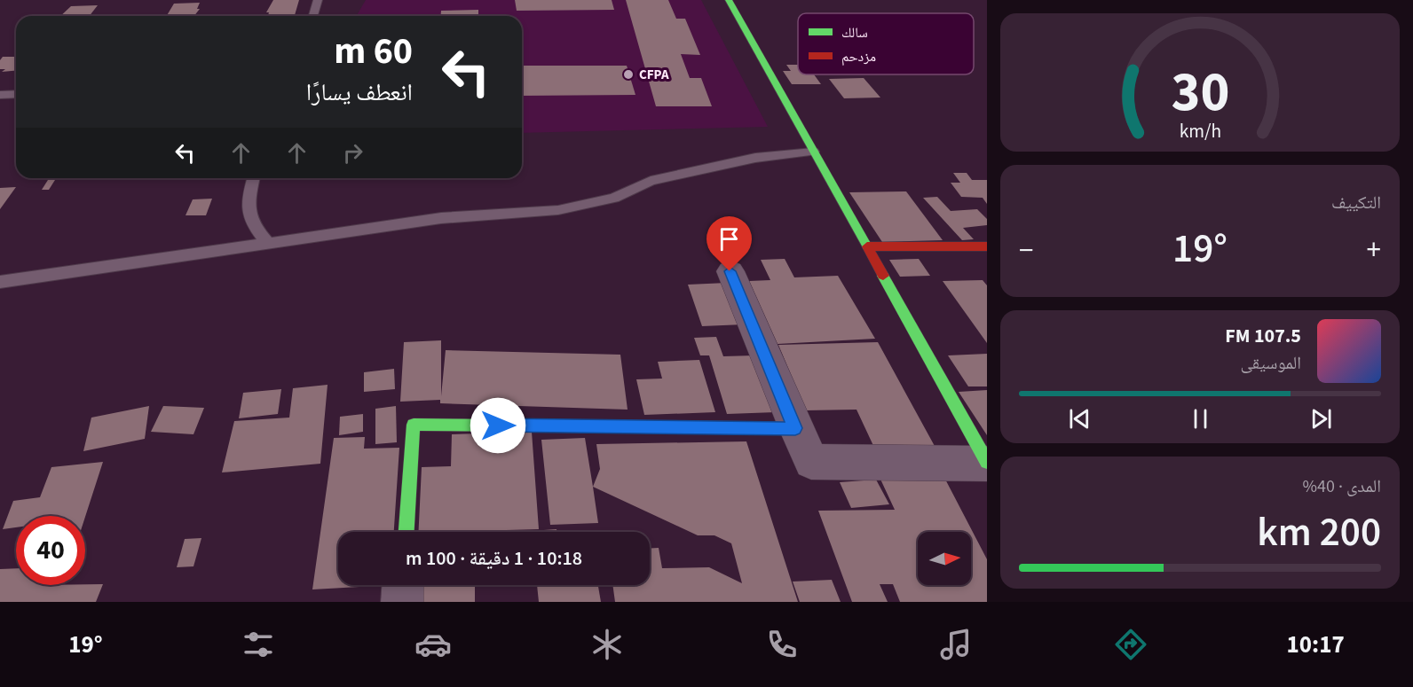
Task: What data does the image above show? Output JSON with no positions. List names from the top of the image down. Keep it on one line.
{"places":["CFPA"],"legend":["سالك","مزدحم"],"north":"right","page":{"turn":["60 m","انعطف يسارًا"],"tile":["التكييف",["المدى · 40%","200 km"]],"heat":["−","19°","+"],"song":["107.5 FM","الموسيقى"],"limit":"40","trip":"10:18 · 1 دقيقة · 100 m","tabs":["10:17","19°"],"gauge":["30","km/h"]}}
